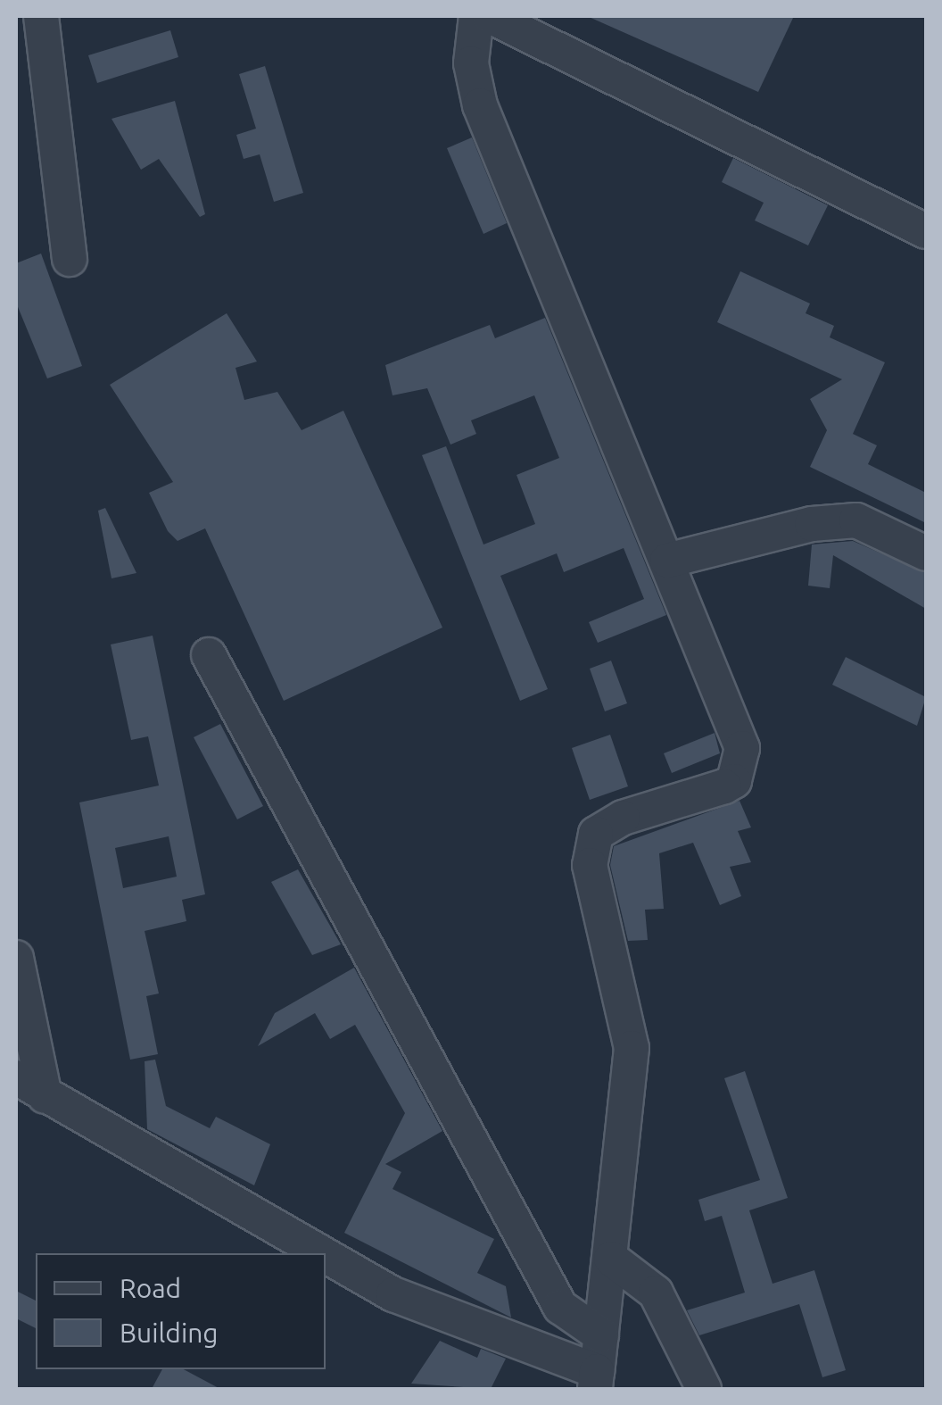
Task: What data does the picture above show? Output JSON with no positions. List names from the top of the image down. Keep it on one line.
{"legend":["Road","Building"]}
